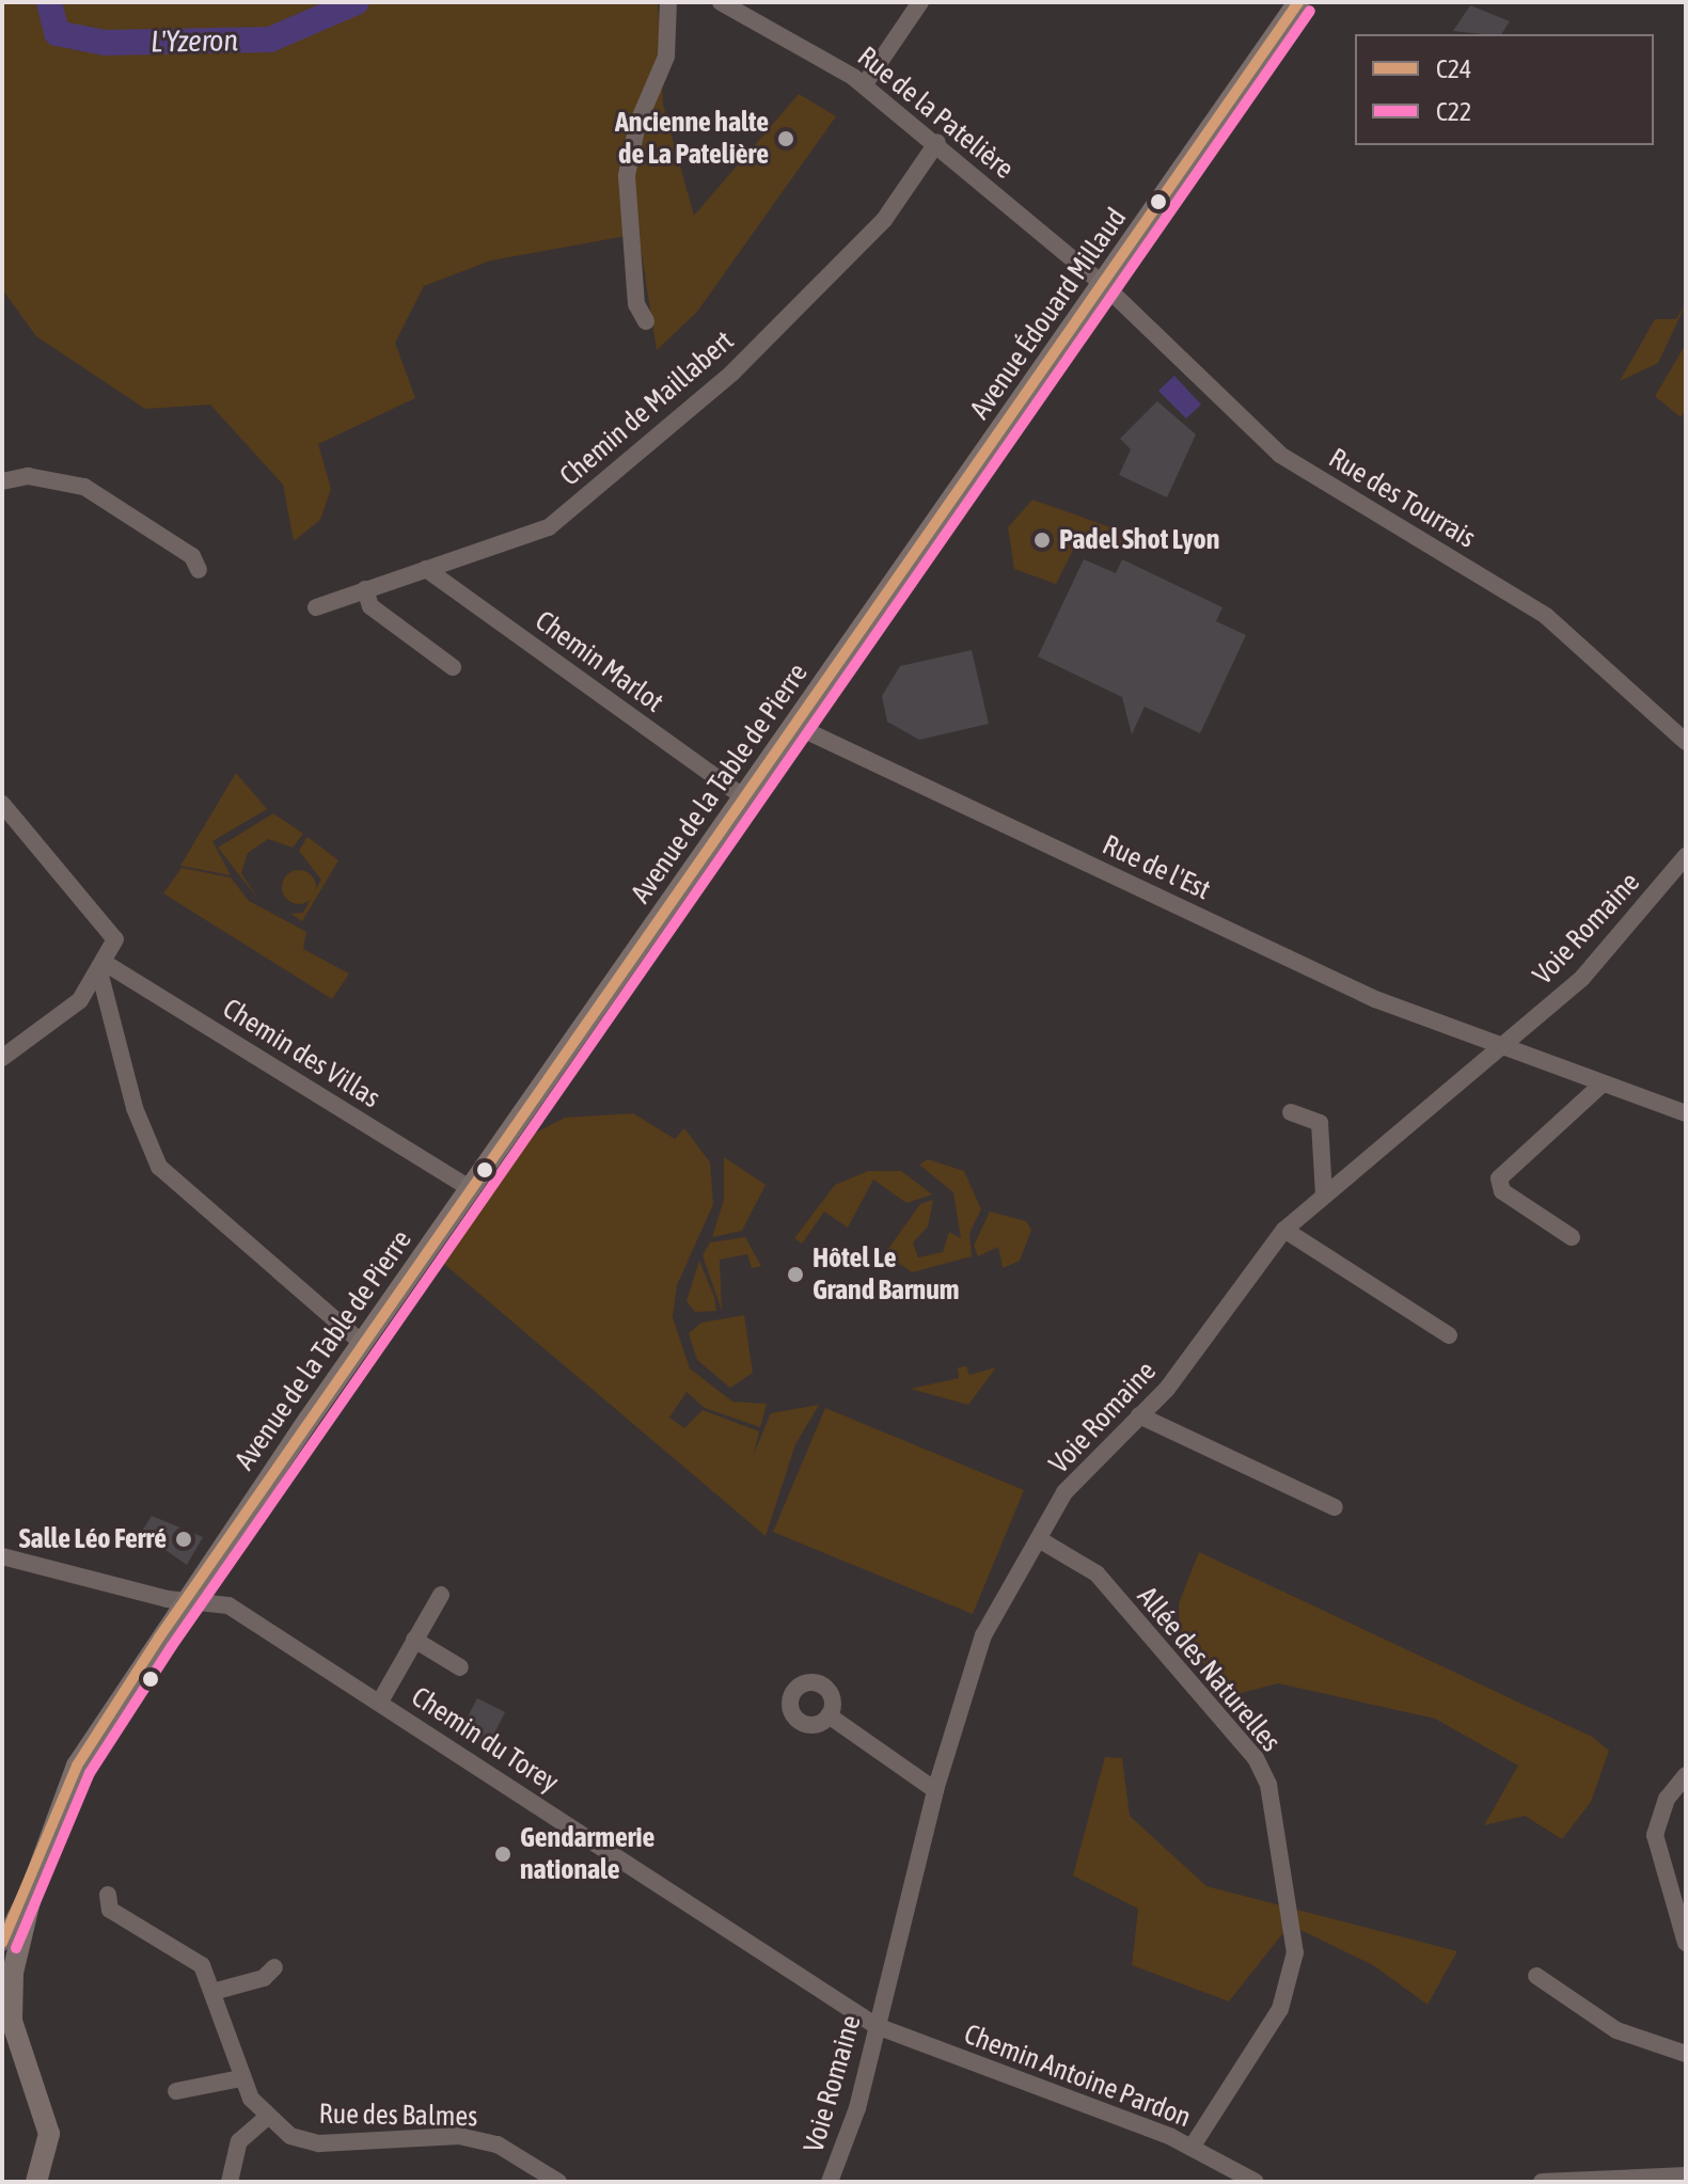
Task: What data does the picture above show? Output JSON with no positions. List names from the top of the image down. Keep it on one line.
{"streets":{"main road":["Avenue Édouard Millaud","Avenue de la Table de Pierre"],"street":["Rue de la Patelière","Chemin de Maillabert","Rue des Tourrais","Chemin Marlot","Rue de l'Est","Voie Romaine","Chemin des Villas","Allée des Naturelles","Chemin du Torey","Chemin Antoine Pardon","Rue des Balmes"]},"crossings":[["Rue de la Patelière","Avenue Édouard Millaud"],["Rue de la Patelière","Chemin de Maillabert"],["Rue de la Patelière","Rue des Tourrais"],["Avenue Édouard Millaud","Rue des Tourrais"],["Avenue Édouard Millaud","Avenue de la Table de Pierre"],["Chemin de Maillabert","Chemin Marlot"],["Chemin Marlot","Avenue de la Table de Pierre"],["Avenue de la Table de Pierre","Rue de l'Est"],["Avenue de la Table de Pierre","Chemin des Villas"],["Avenue de la Table de Pierre","Chemin du Torey"],["Rue de l'Est","Voie Romaine"],["Voie Romaine","Allée des Naturelles"],["Voie Romaine","Chemin du Torey"],["Voie Romaine","Chemin Antoine Pardon"],["Allée des Naturelles","Chemin Antoine Pardon"],["Chemin du Torey","Chemin Antoine Pardon"]],"water":["L'Yzeron"],"places":["Ancienne halte de La Patelière","Padel Shot Lyon","Hôtel Le Grand Barnum","Salle Léo Ferré","Gendarmerie nationale"],"lines":["transit line C24","transit line C22"],"legend":["C24","C22"]}
